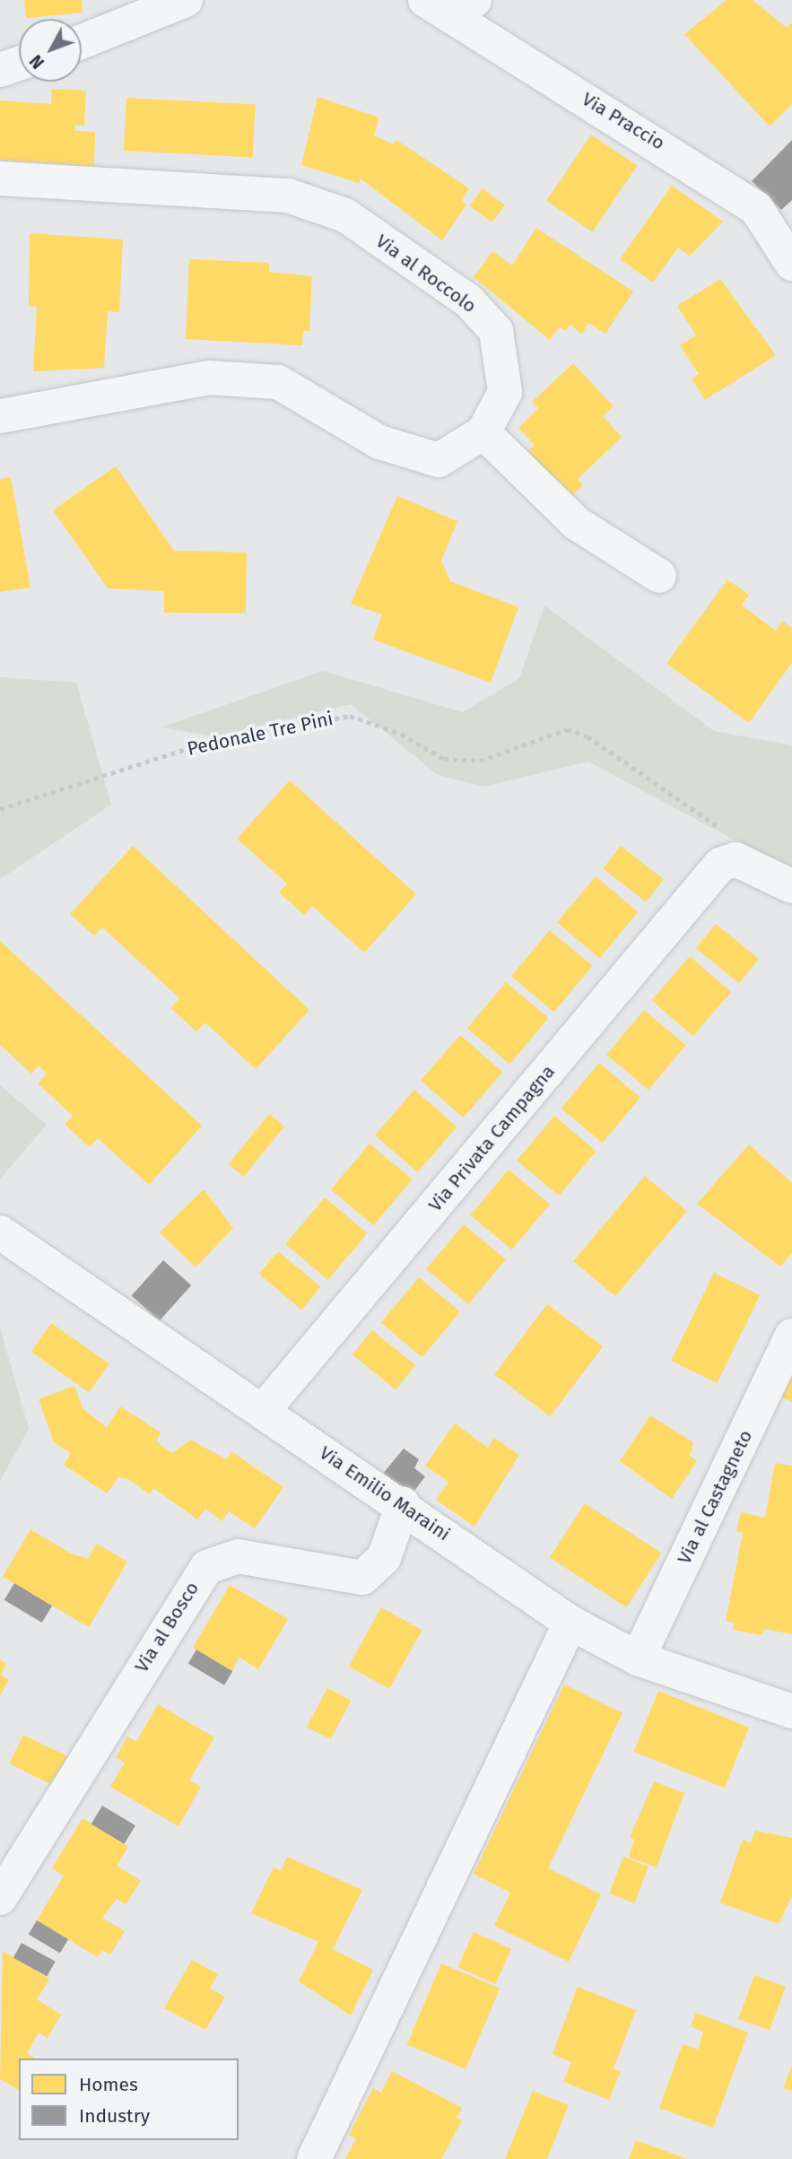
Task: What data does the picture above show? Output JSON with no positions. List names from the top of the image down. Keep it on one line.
{"streets":{"street":["Via Praccio","Via al Roccolo","Via Privata Campagna","Via Emilio Maraini","Via al Castagneto","Via al Bosco"],"path":["Pedonale Tre Pini"]},"crossings":[["Pedonale Tre Pini","Via Privata Campagna"],["Via Privata Campagna","Via Emilio Maraini"],["Via Emilio Maraini","Via al Castagneto"],["Via Emilio Maraini","Via al Bosco"]],"legend":["Homes","Industry"],"north":"bottom left"}
